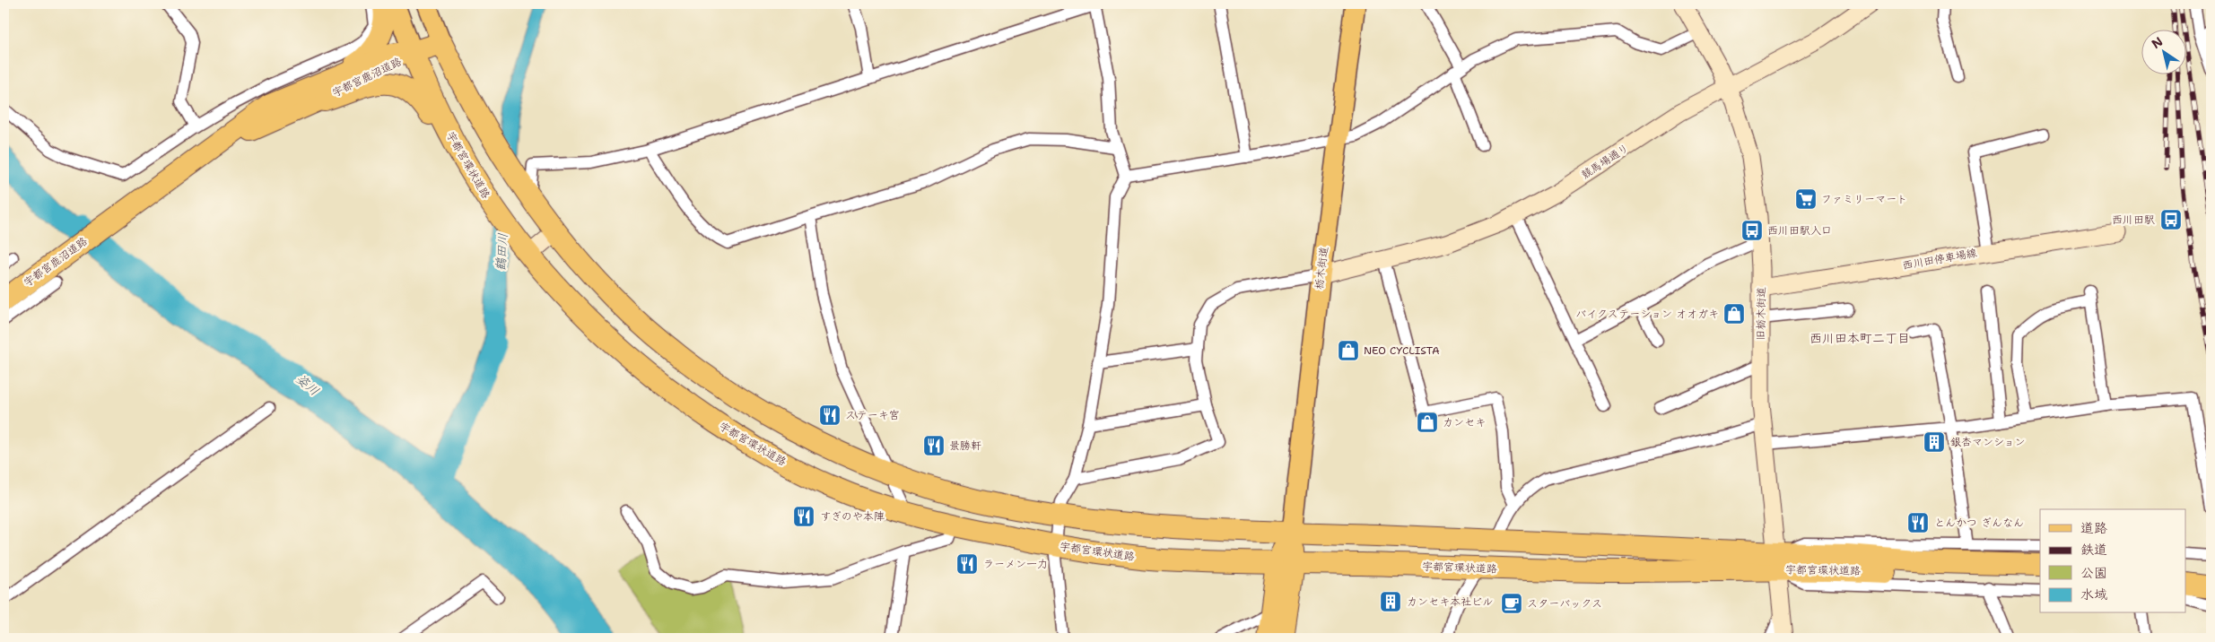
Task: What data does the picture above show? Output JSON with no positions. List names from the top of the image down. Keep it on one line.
{"streets":{"highway":["宇都宮鹿沼道路","宇都宮環状道路","栃木街道"],"street":["競馬場通り","西川田停車場線","旧栃木街道"]},"crossings":[["宇都宮鹿沼道路","宇都宮環状道路"],["競馬場通り","栃木街道"],["競馬場通り","旧栃木街道"],["宇都宮環状道路","栃木街道"],["宇都宮環状道路","旧栃木街道"],["西川田停車場線","旧栃木街道"]],"districts":["西川田本町二丁目"],"water":["鶴田川","姿川"],"places":{"supermarket":["ファミリーマート"],"bus stop":["西川田駅","西川田駅入口"],"shop":["バイクステーション オオガキ","NEO CYCLISTA","カンセキ"],"restaurant":["ステーキ宮","景勝軒","すぎのや本陣","とんかつ ぎんなん","ラーメン一力"],"building":["銀杏マンション","カンセキ本社ビル"],"cafe":["スターバックス"]},"legend":["道路","鉄道","公園","水域"],"north":"top left"}
